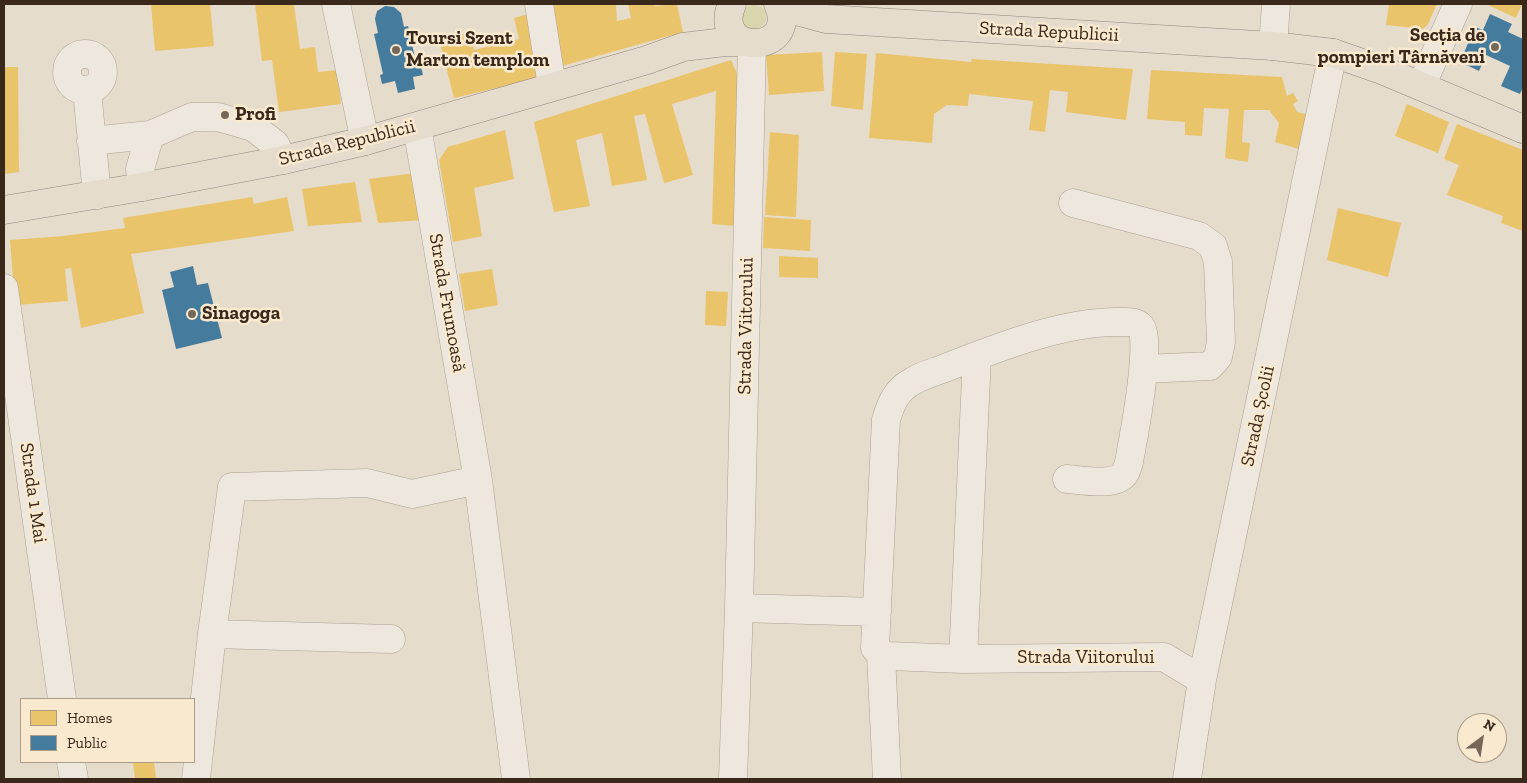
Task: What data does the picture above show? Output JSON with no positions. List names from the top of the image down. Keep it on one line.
{"streets":{"main road":["Strada Republicii"],"street":["Strada Frumoasă","Strada Viitorului","Strada Școlii","Strada 1 Mai"]},"crossings":[["Strada Republicii","Strada Frumoasă"],["Strada Republicii","Strada Viitorului"],["Strada Republicii","Strada Școlii"],["Strada Viitorului","Strada Școlii"]],"places":["Secția de pompieri Târnăveni","Toursi Szent Marton templom","Profi","Sinagoga"],"legend":["Homes","Public"],"north":"top right"}
